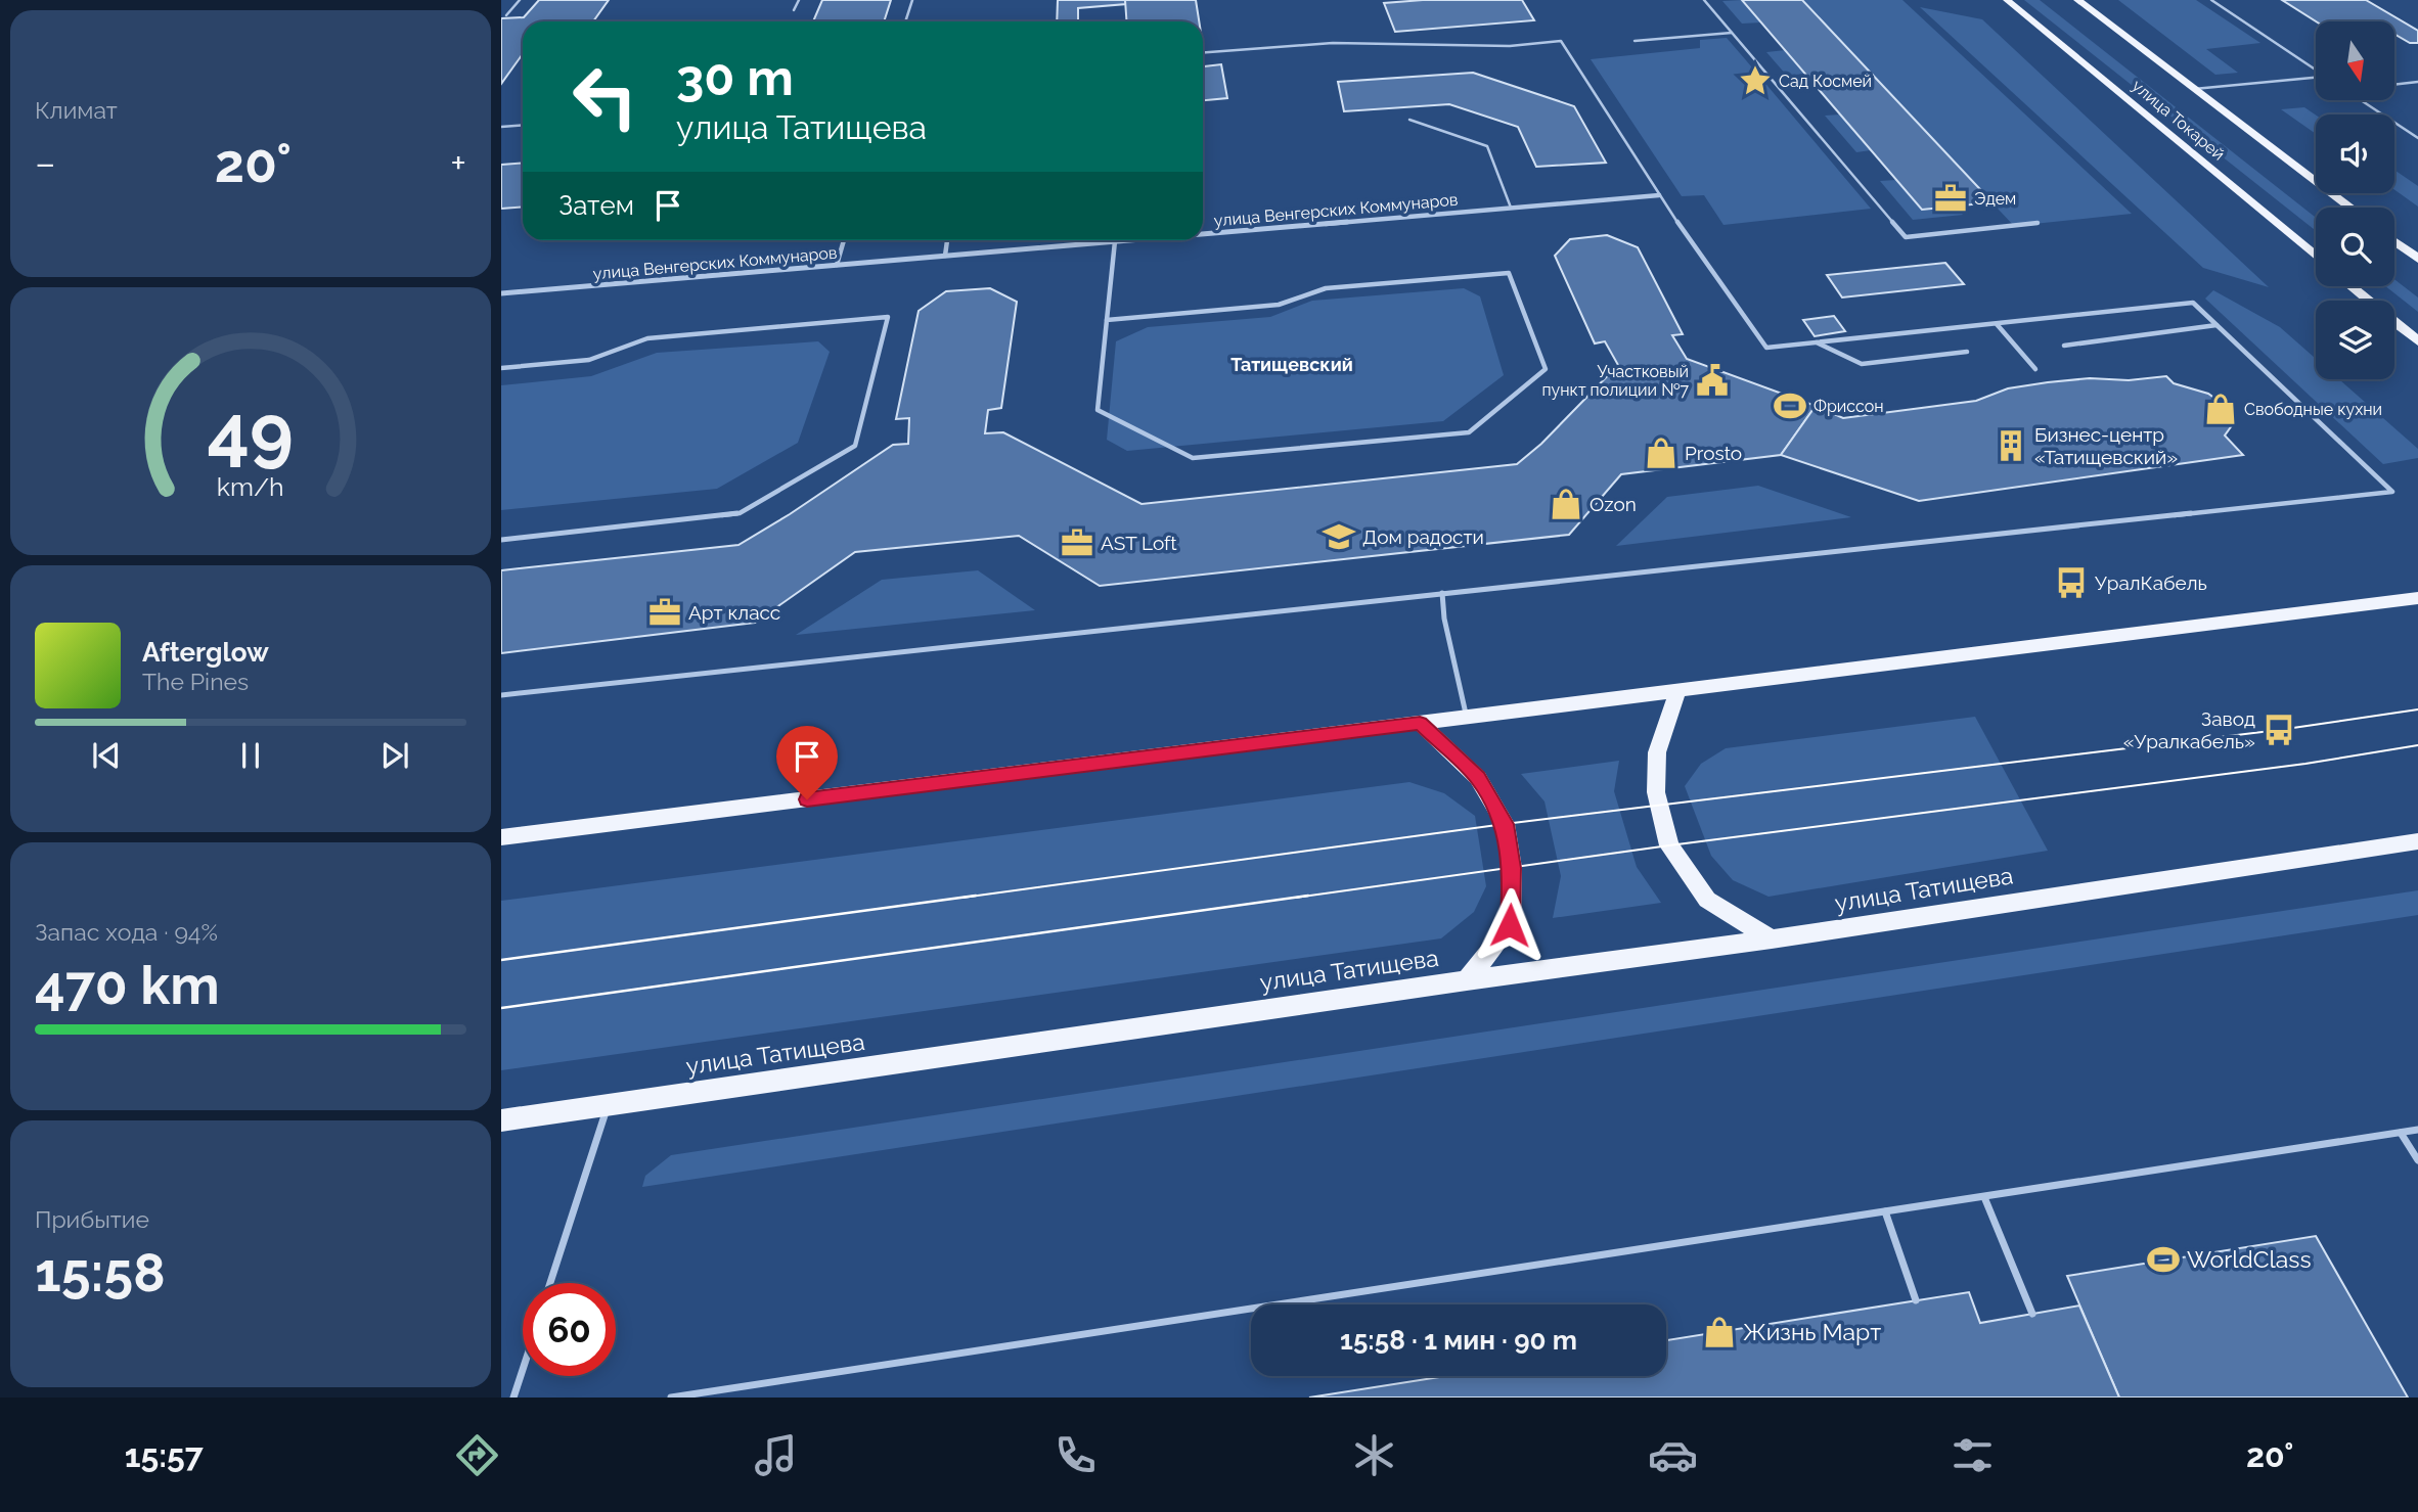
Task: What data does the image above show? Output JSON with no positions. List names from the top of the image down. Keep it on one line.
{"streets":{"main road":["улица Токарей","улица Татищева"],"street":["улица Венгерских Коммунаров"]},"districts":["Татищевский"],"places":{"place":["Сад Космей"],"office":["Эдем","AST Loft","Арт класс"],"public building":["Участковый пункт полиции №7"],"sports":["Фриссон","WorldClass"],"shop":["Свободные кухни","Prosto","Ozon","Жизнь Март"],"building":["Бизнес-центр «Татищевский»"],"school or university":["Дом радости"],"bus stop":["УралКабель","Завод «Уралкабель»"]},"north":"bottom","page":{"tile":["Климат",["Запас хода · 94%","470 km"],["Прибытие","15:58"]],"turn":["30 m","улица Татищева"],"heat":["−","20°","+"],"then":"Затем","song":["Afterglow","The Pines"],"limit":"60","trip":"15:58 · 1 мин · 90 m","tabs":["15:57","20°"],"gauge":["49","km/h"]}}
